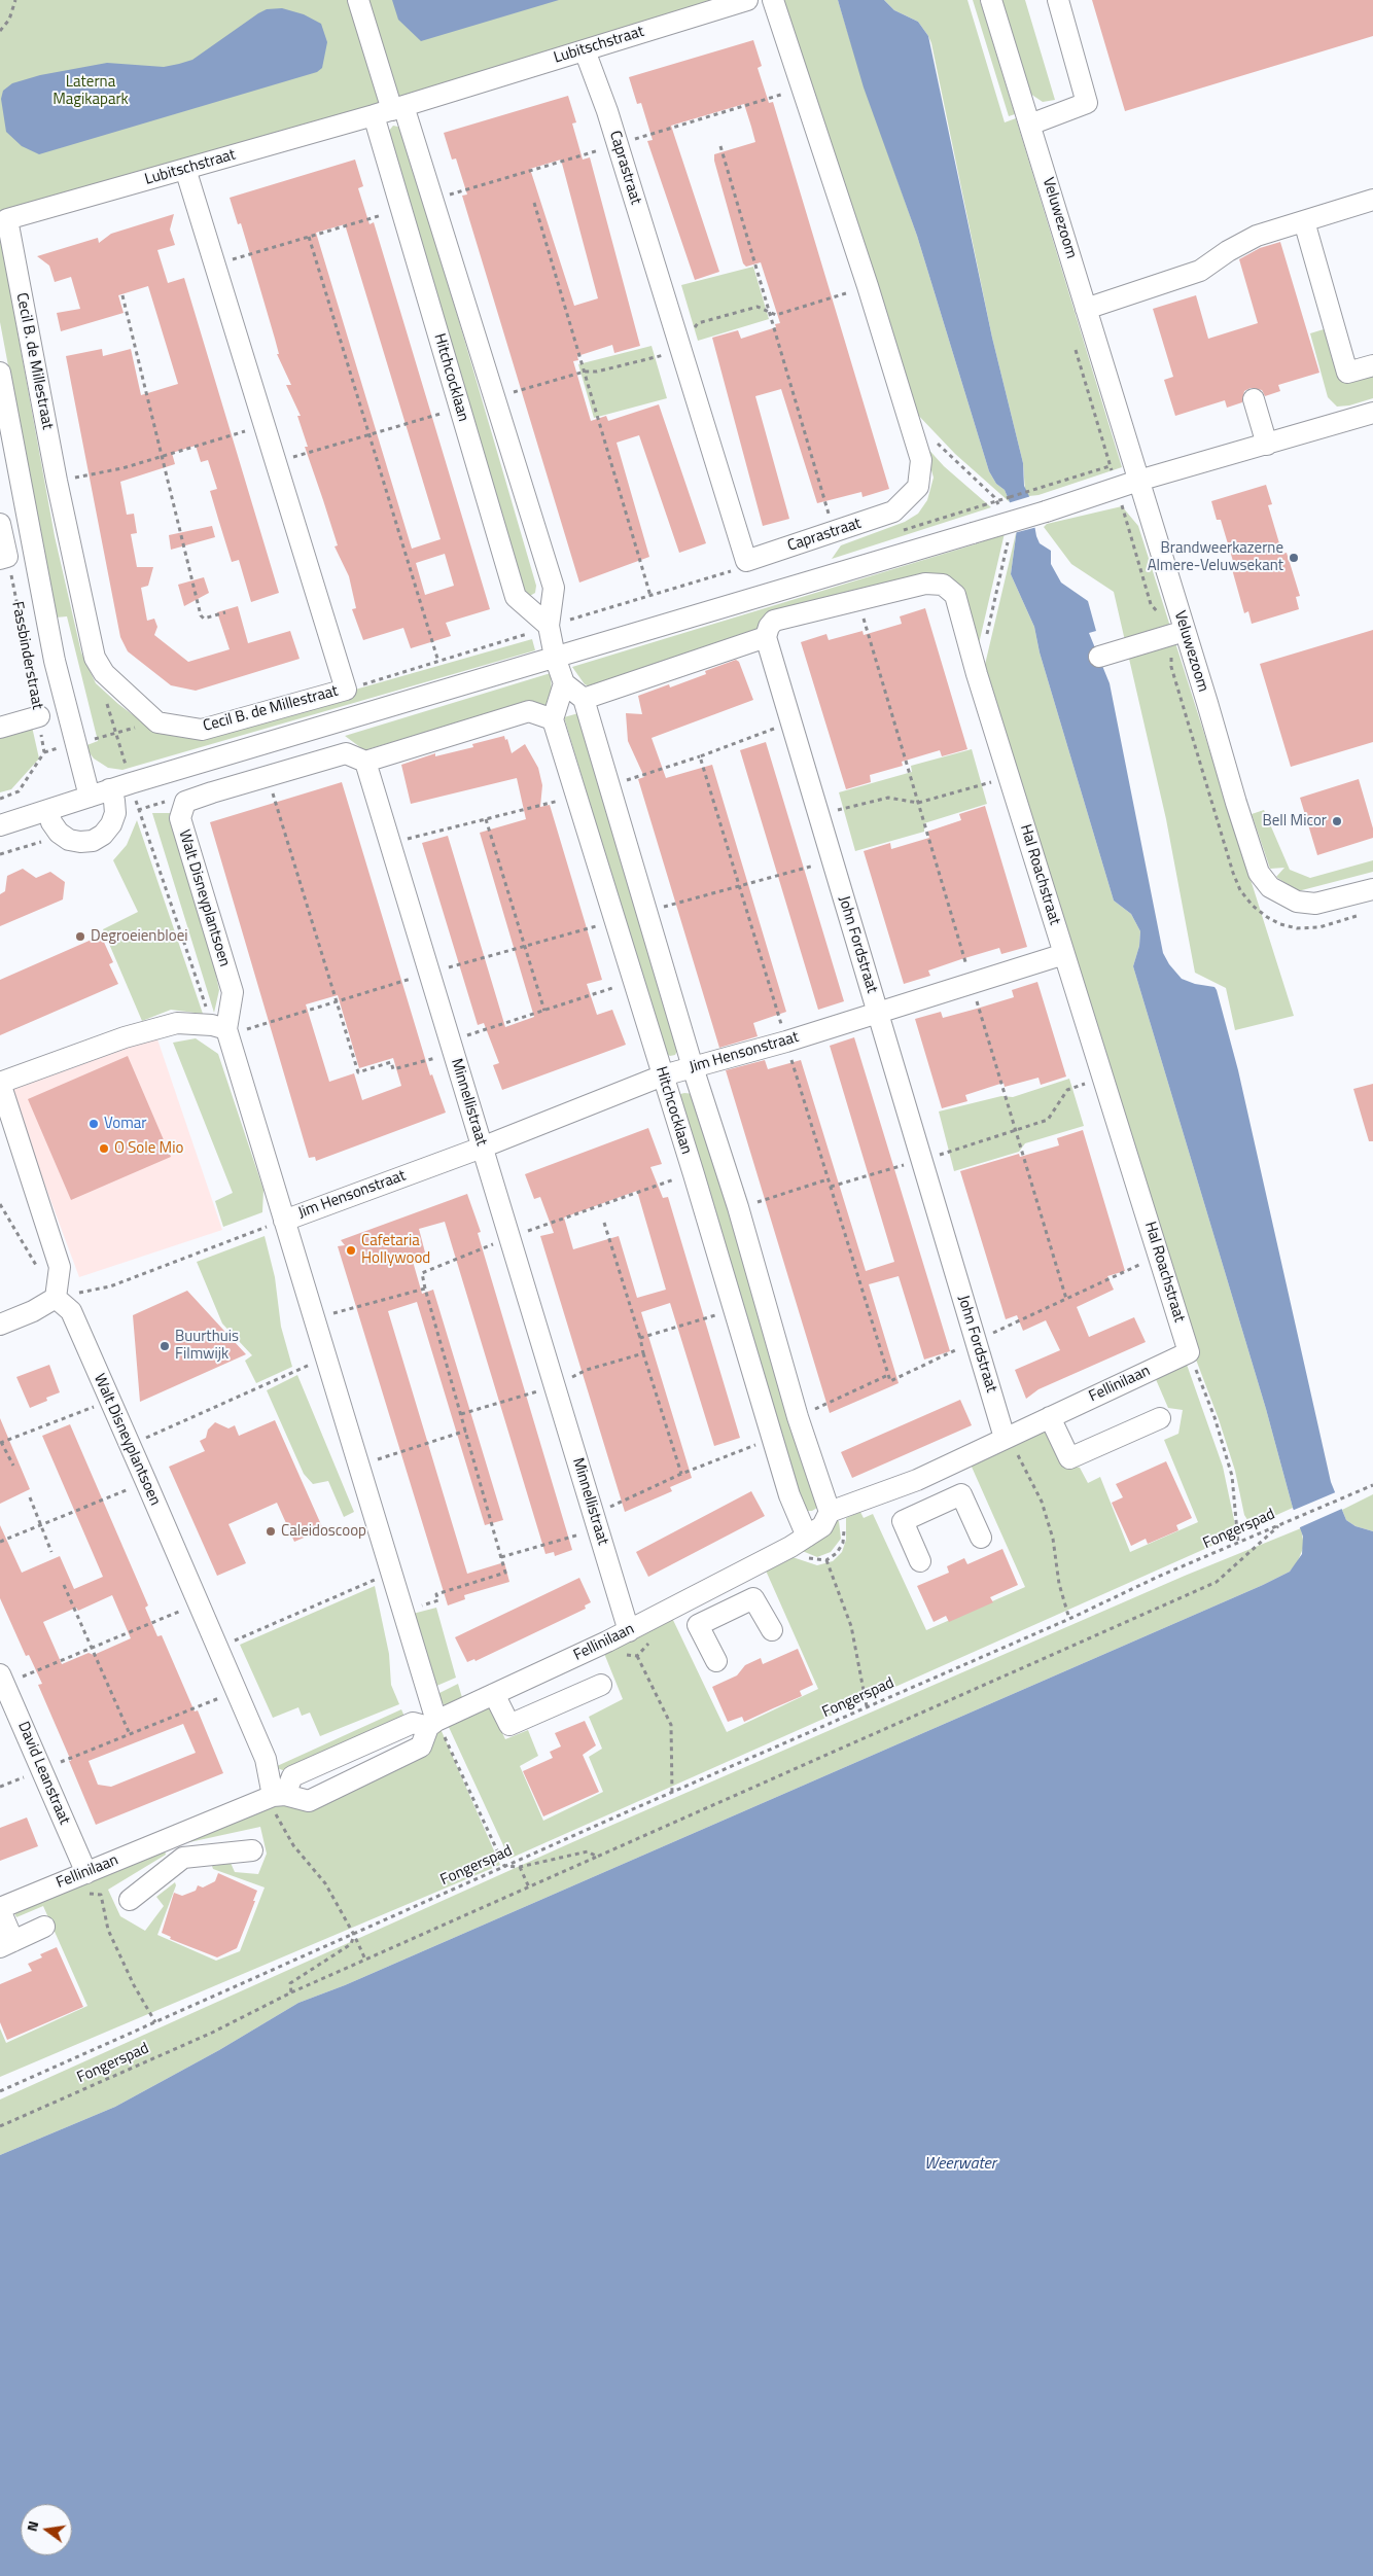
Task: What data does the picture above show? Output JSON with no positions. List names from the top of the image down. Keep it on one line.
{"streets":{"street":["Lubitschstraat","Caprastraat","Veluwezoom","Cecil B. de Millestraat","Hitchcocklaan","Fassbinderstraat","Hal Roachstraat","Walt Disneyplantsoen","John Fordstraat","Jim Hensonstraat","Minnellistraat","Fellinilaan","David Leanstraat"],"path":["Fongerspad"]},"crossings":[["Lubitschstraat","Caprastraat"],["Lubitschstraat","Cecil B. de Millestraat"],["Lubitschstraat","Hitchcocklaan"],["Hitchcocklaan","Jim Hensonstraat"],["Hitchcocklaan","Fellinilaan"],["Hal Roachstraat","John Fordstraat"],["Hal Roachstraat","Jim Hensonstraat"],["Hal Roachstraat","Fellinilaan"],["Walt Disneyplantsoen","Jim Hensonstraat"],["Walt Disneyplantsoen","Minnellistraat"],["Walt Disneyplantsoen","Fellinilaan"],["John Fordstraat","Jim Hensonstraat"],["John Fordstraat","Fellinilaan"],["Jim Hensonstraat","Minnellistraat"],["Minnellistraat","Fellinilaan"],["Fellinilaan","David Leanstraat"]],"water":["Weerwater"],"parks":["Laterna Magikapark"],"places":["Brandweerkazerne Almere-Veluwsekant","Bell Micor","Degroeienbloei","Vomar","O Sole Mio","Cafetaria Hollywood","Buurthuis Filmwijk","Caleidoscoop"],"north":"left"}
